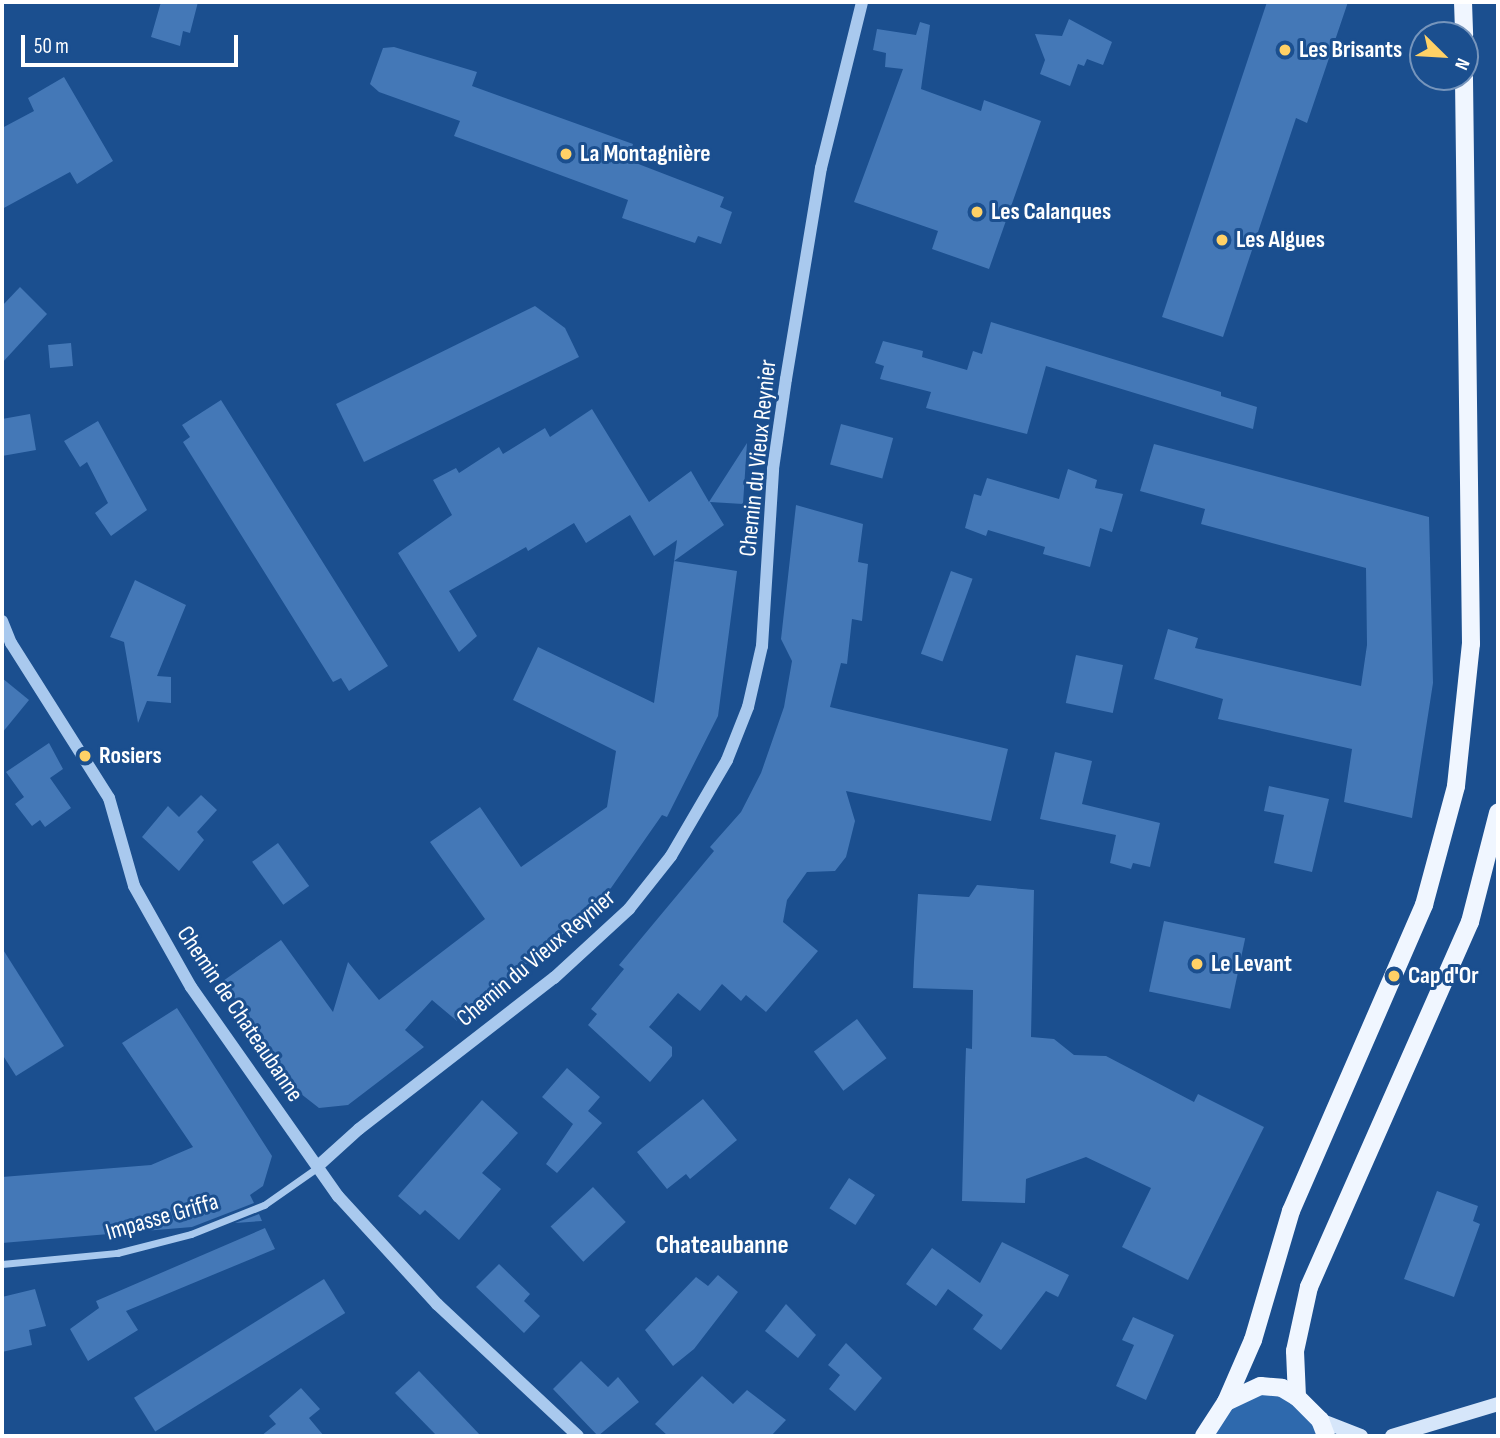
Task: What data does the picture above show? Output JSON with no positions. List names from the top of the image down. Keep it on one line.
{"streets":{"street":["Chemin du Vieux Reynier","Chemin de Chateaubanne","Impasse Griffa"]},"crossings":[["Chemin du Vieux Reynier","Chemin de Chateaubanne"],["Chemin du Vieux Reynier","Impasse Griffa"],["Chemin de Chateaubanne","Impasse Griffa"]],"districts":["Chateaubanne"],"places":["Les Brisants","La Montagnière","Les Calanques","Les Algues","Rosiers","Le Levant","Cap d'Or"],"scale_bar":"50 m","north":"bottom right"}
